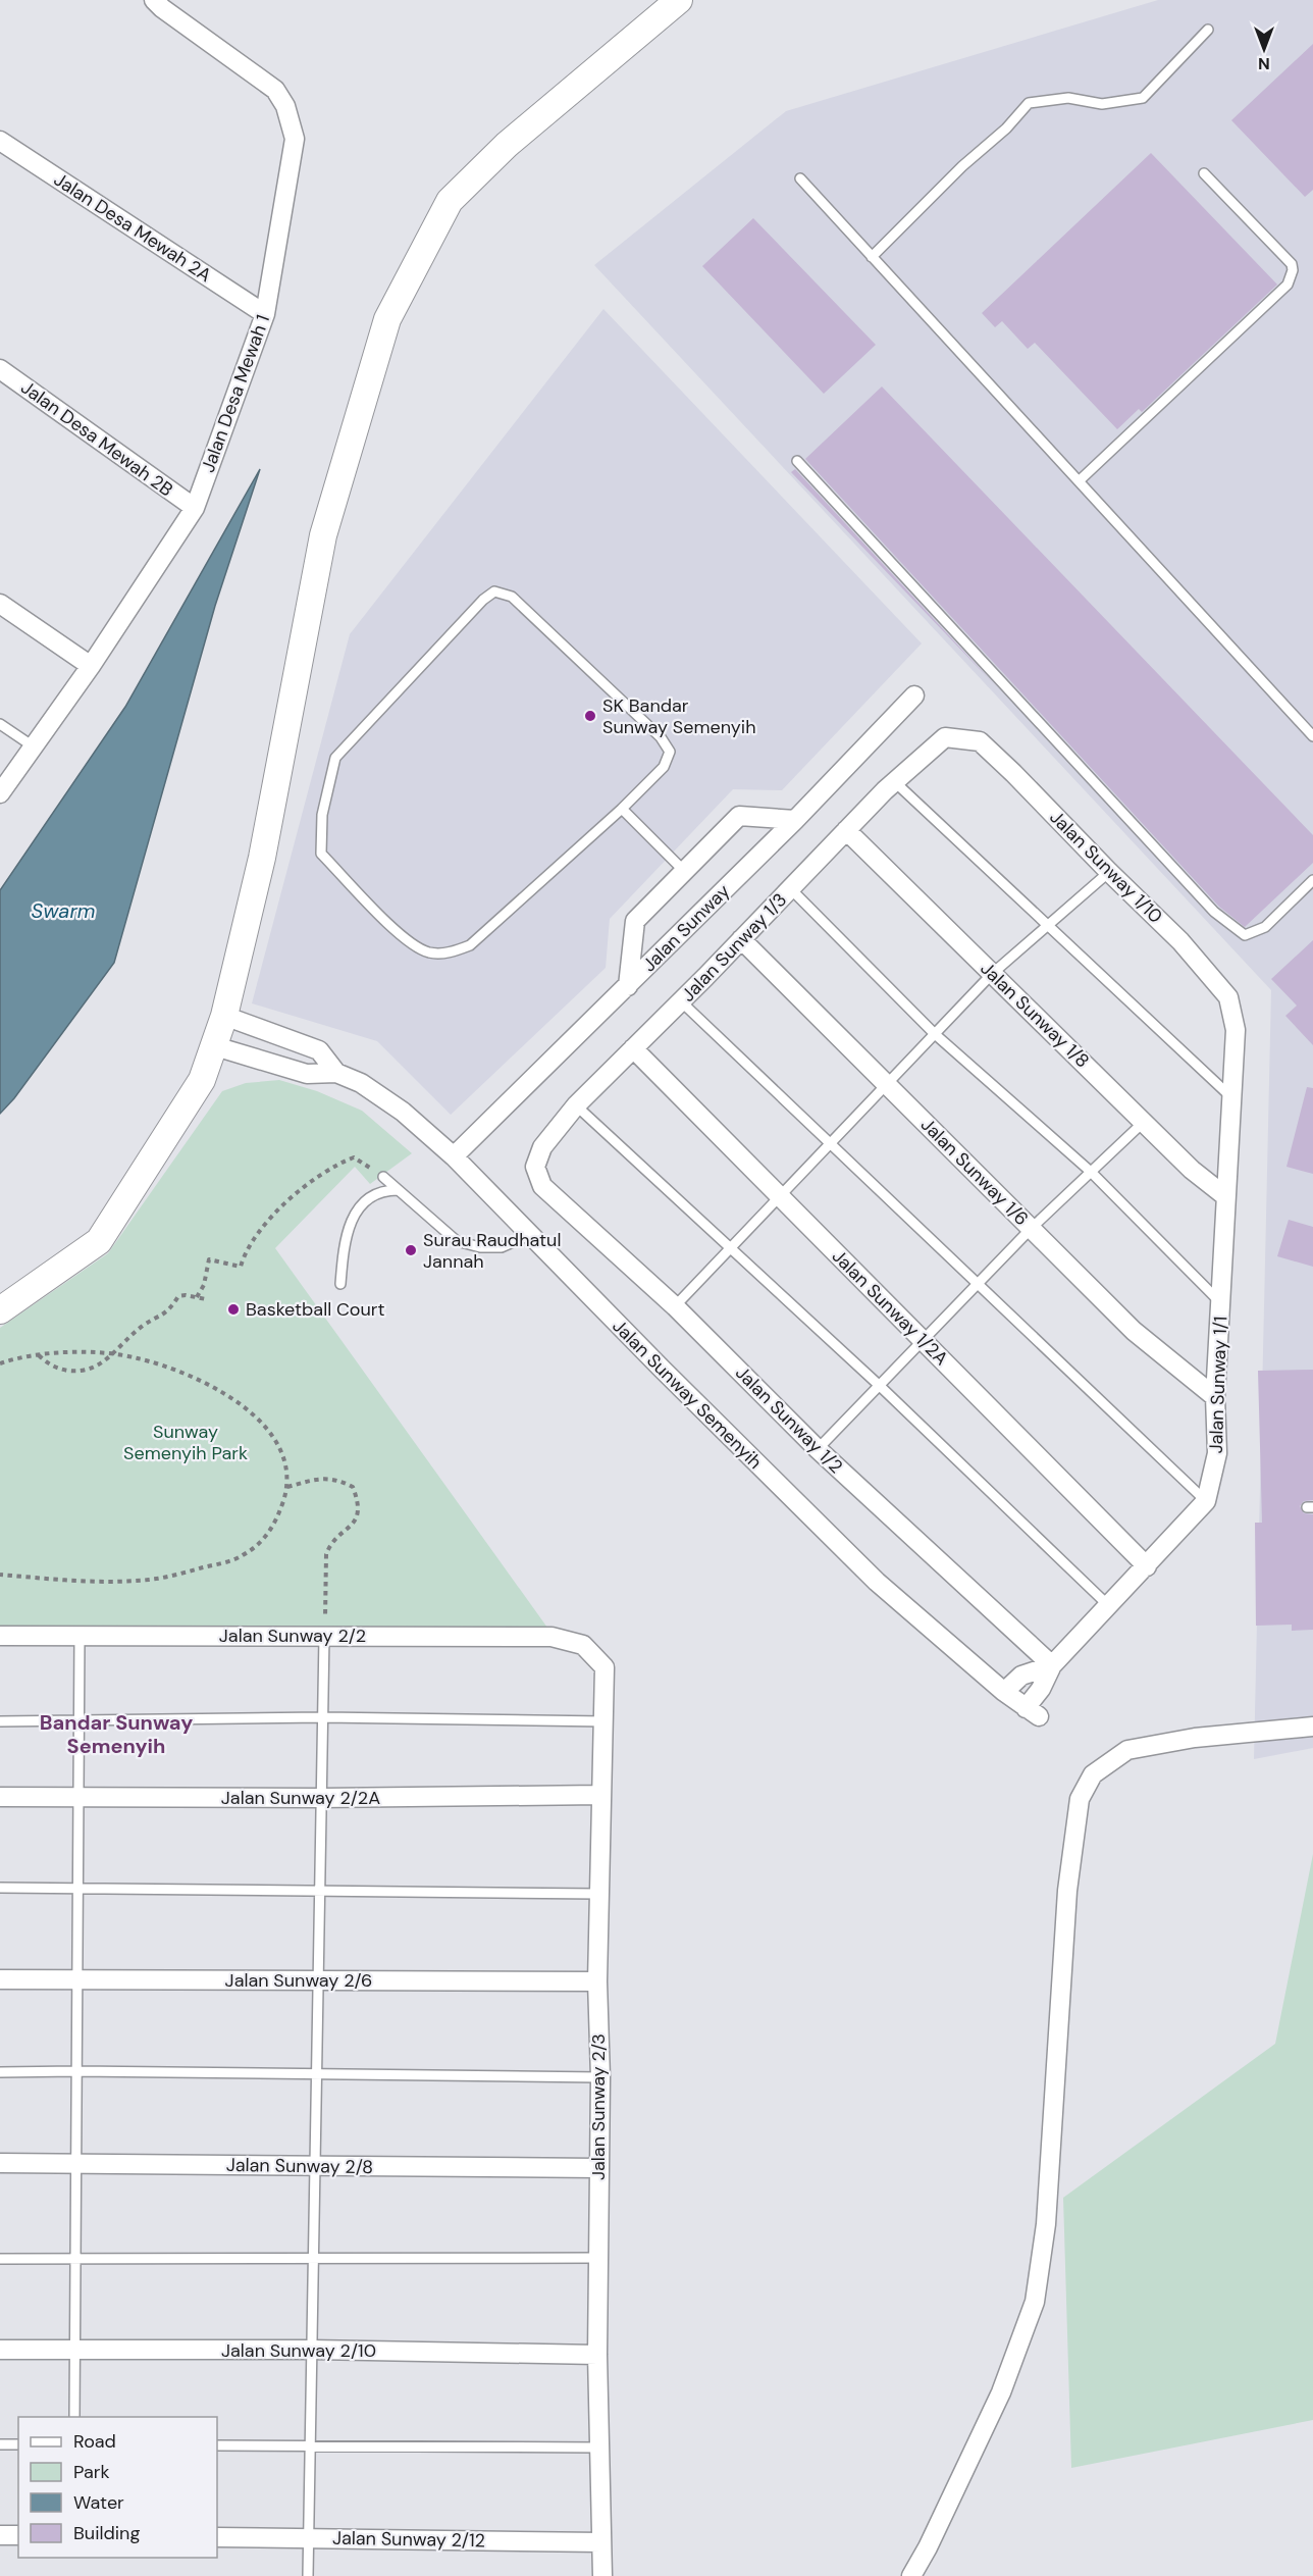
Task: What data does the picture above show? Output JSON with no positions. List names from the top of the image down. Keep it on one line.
{"streets":{"street":["Jalan Desa Mewah 2A","Jalan Desa Mewah 1","Jalan Desa Mewah 2B","Jalan Sunway 1/10","Jalan Sunway","Jalan Sunway 1/3","Jalan Sunway 1/8","Jalan Sunway 1/6","Jalan Sunway 1/2A","Jalan Sunway 1/1","Jalan Sunway Semenyih","Jalan Sunway 1/2","Jalan Sunway 2/2","Jalan Sunway 2/2A","Jalan Sunway 2/6","Jalan Sunway 2/3","Jalan Sunway 2/8","Jalan Sunway 2/10","Jalan Sunway 2/12"]},"crossings":[["Jalan Desa Mewah 2A","Jalan Desa Mewah 1"],["Jalan Desa Mewah 1","Jalan Desa Mewah 2B"],["Jalan Sunway 1/10","Jalan Sunway 1/3"],["Jalan Sunway 1/10","Jalan Sunway 1/1"],["Jalan Sunway","Jalan Sunway Semenyih"],["Jalan Sunway 1/3","Jalan Sunway 1/8"],["Jalan Sunway 1/3","Jalan Sunway 1/6"],["Jalan Sunway 1/3","Jalan Sunway 1/2A"],["Jalan Sunway 1/3","Jalan Sunway 1/2"],["Jalan Sunway 1/8","Jalan Sunway 1/1"],["Jalan Sunway 1/6","Jalan Sunway 1/1"],["Jalan Sunway 1/2A","Jalan Sunway 1/1"],["Jalan Sunway 1/1","Jalan Sunway Semenyih"],["Jalan Sunway 1/1","Jalan Sunway 1/2"],["Jalan Sunway 2/2","Jalan Sunway 2/3"],["Jalan Sunway 2/2A","Jalan Sunway 2/3"],["Jalan Sunway 2/6","Jalan Sunway 2/3"],["Jalan Sunway 2/3","Jalan Sunway 2/8"],["Jalan Sunway 2/3","Jalan Sunway 2/10"],["Jalan Sunway 2/3","Jalan Sunway 2/12"]],"districts":["Bandar Sunway Semenyih"],"water":["Swarm"],"parks":["Sunway Semenyih Park"],"places":["SK Bandar Sunway Semenyih","Surau Raudhatul Jannah","Basketball Court"],"legend":["Road","Park","Water","Building"],"north":"bottom"}
